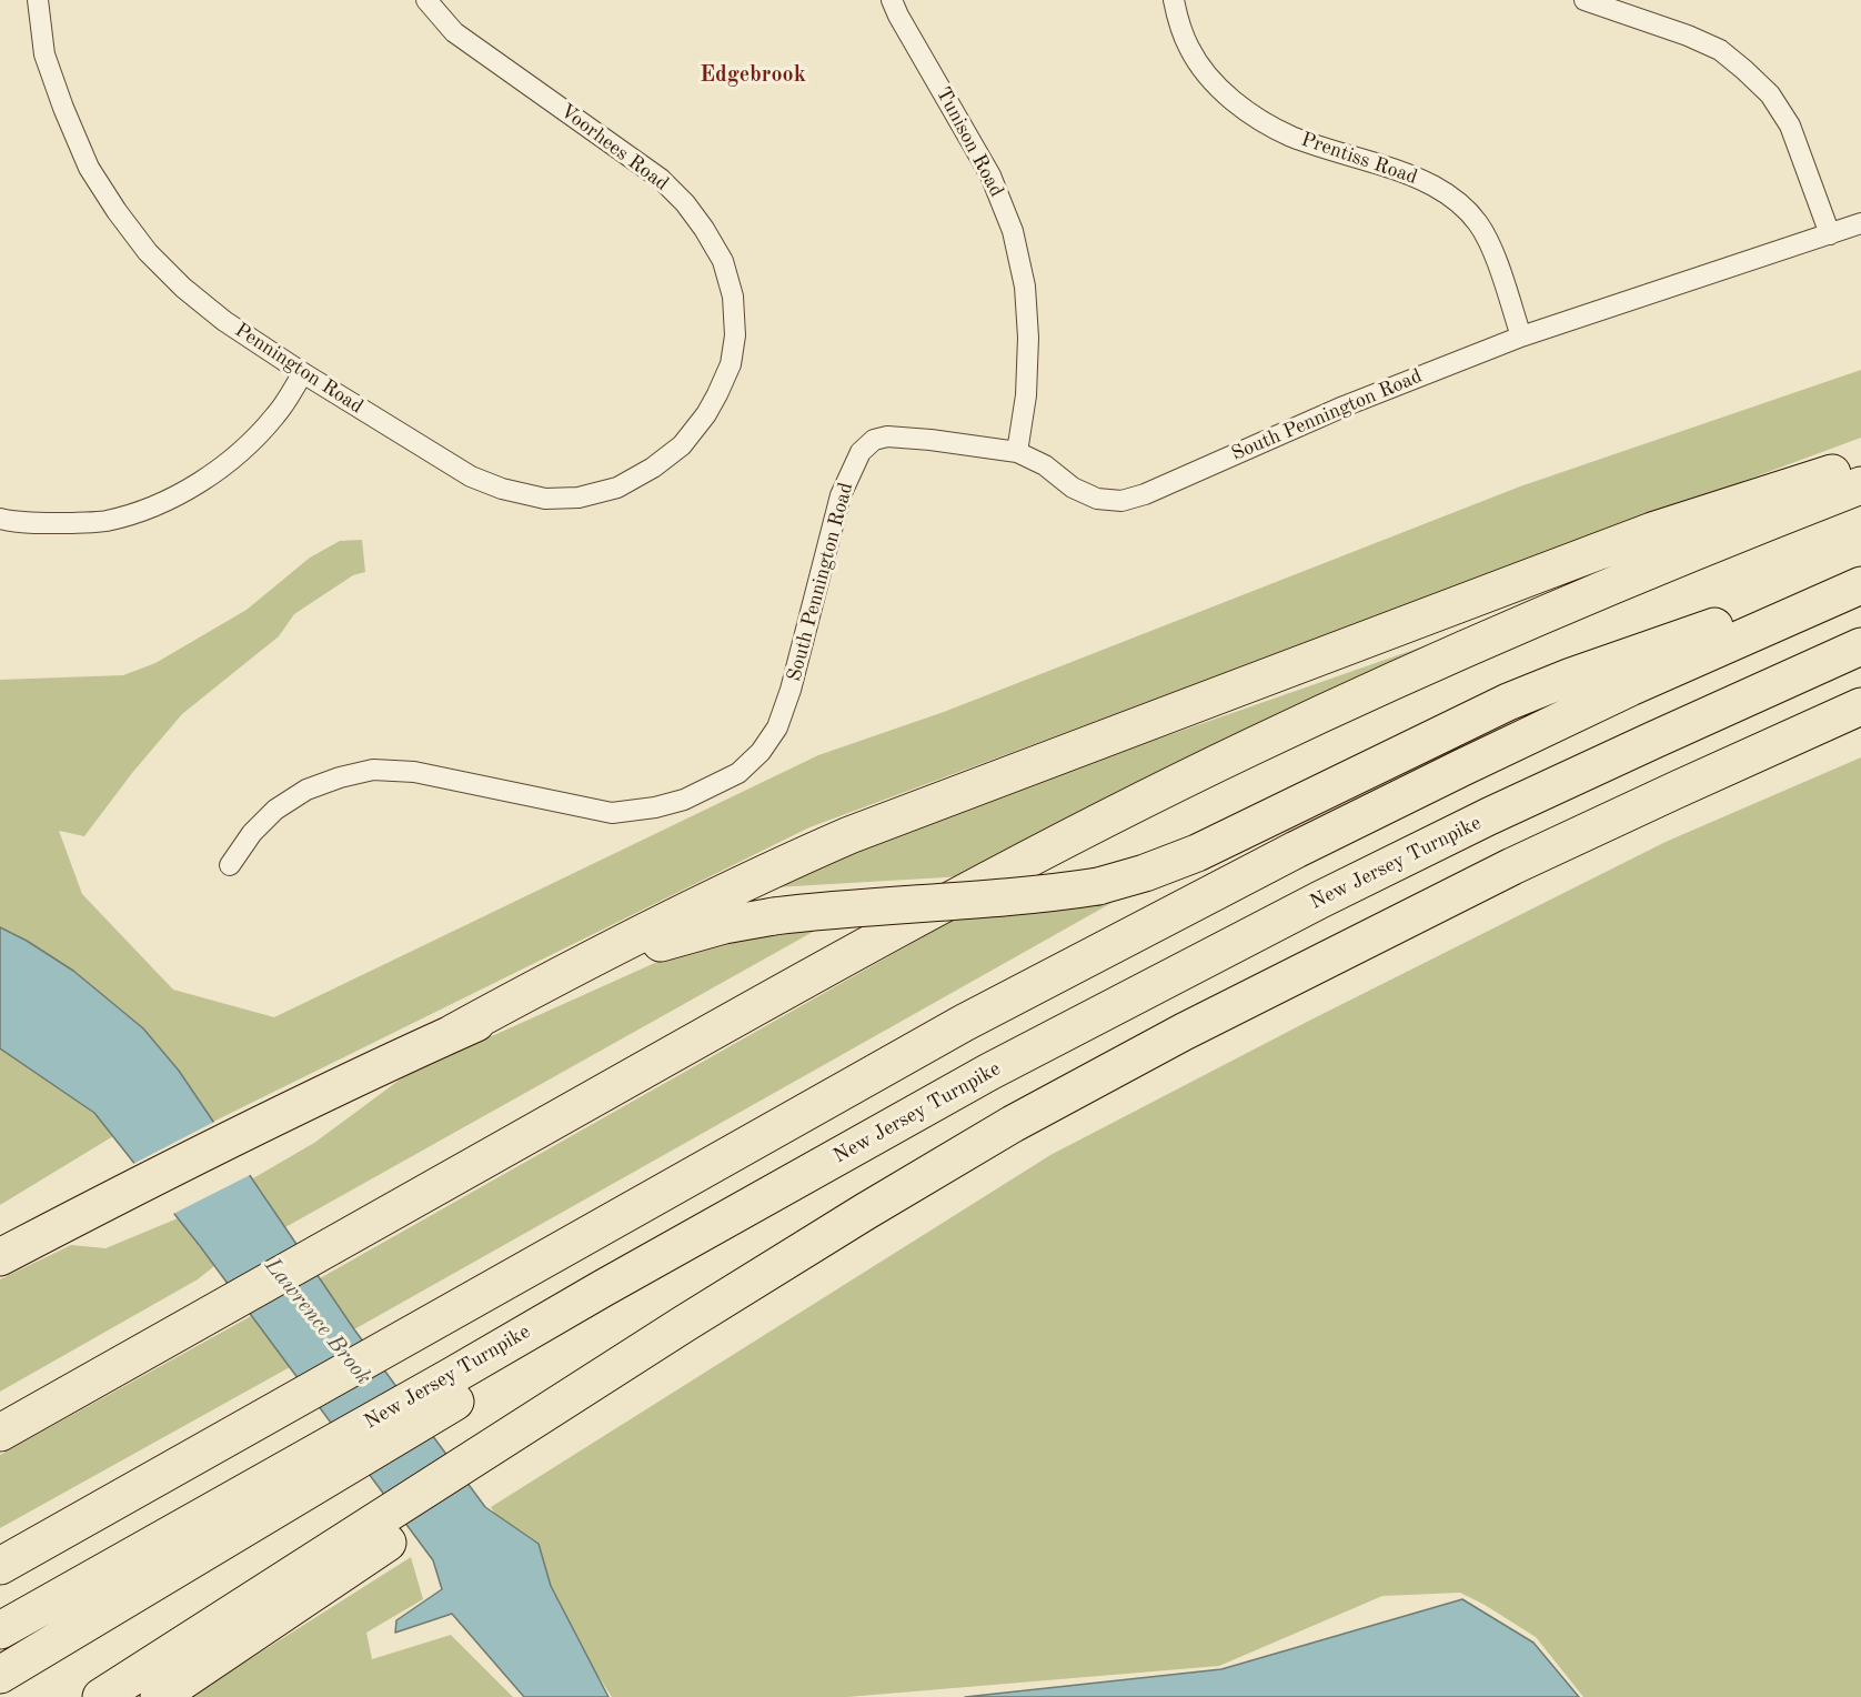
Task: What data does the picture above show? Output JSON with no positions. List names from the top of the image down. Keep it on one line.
{"streets":{"highway":["New Jersey Turnpike"],"street":["Tunison Road","Voorhees Road","Prentiss Road","Pennington Road","South Pennington Road"]},"crossings":[["Tunison Road","South Pennington Road"],["Voorhees Road","Pennington Road"],["Prentiss Road","South Pennington Road"]],"districts":["Edgebrook"],"water":["Lawrence Brook"]}
